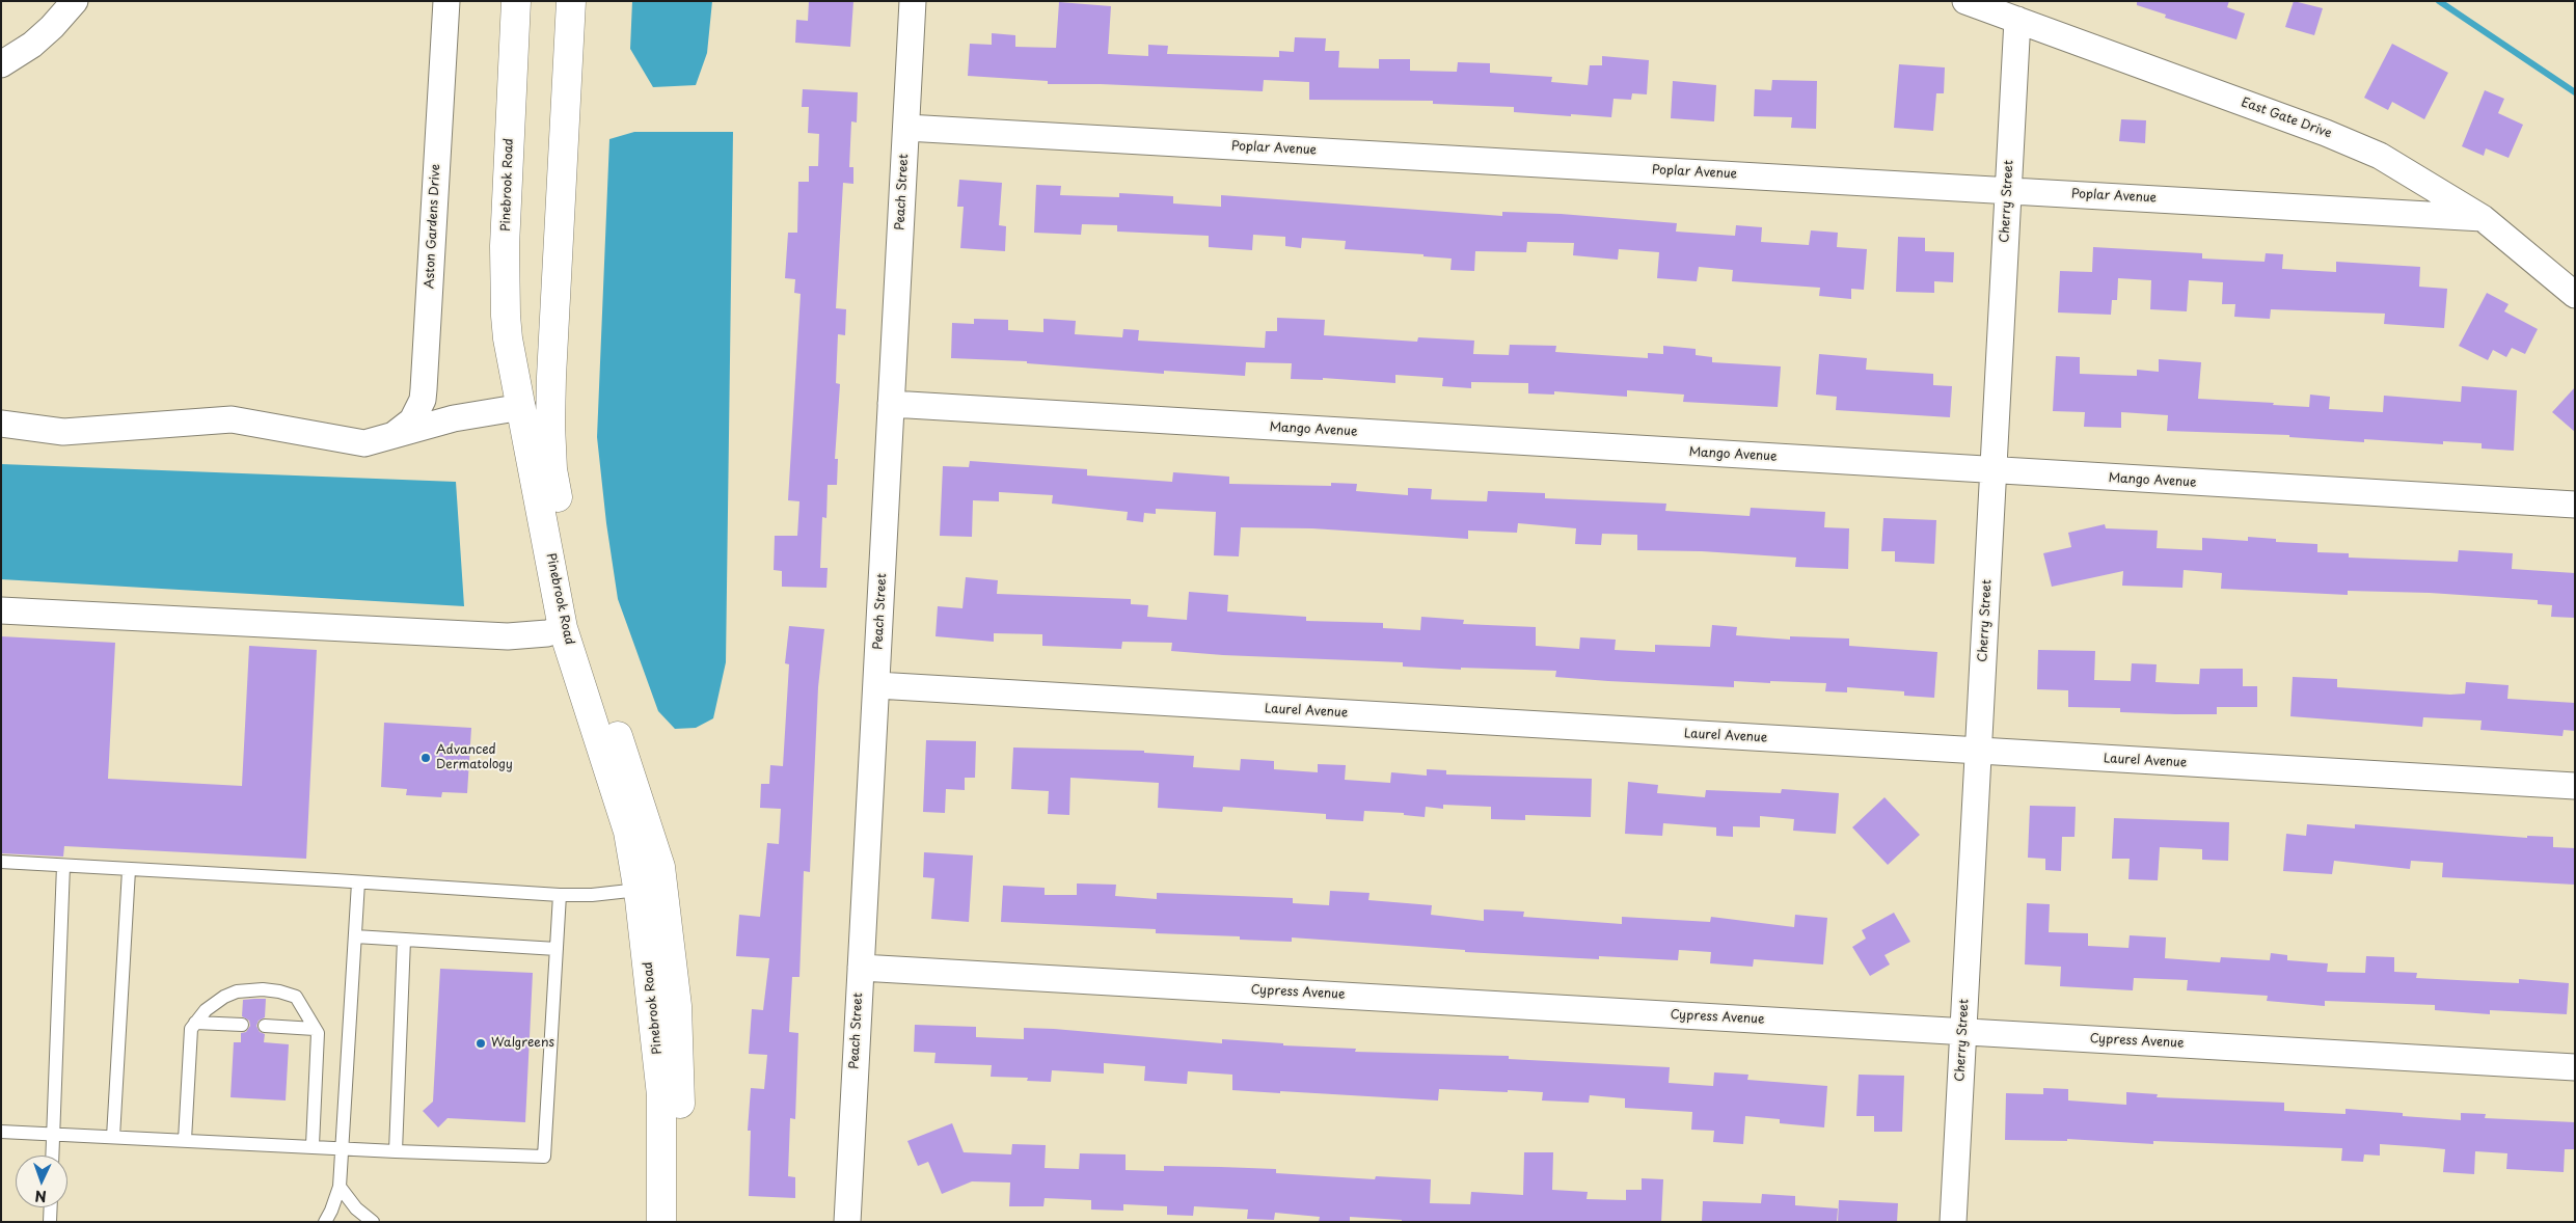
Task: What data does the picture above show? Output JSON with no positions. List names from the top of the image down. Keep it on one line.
{"streets":{"street":["East Gate Drive","Poplar Avenue","Pinebrook Road","Peach Street","Cherry Street","Aston Gardens Drive","Mango Avenue","Laurel Avenue","Cypress Avenue"]},"crossings":[["East Gate Drive","Poplar Avenue"],["East Gate Drive","Cherry Street"],["Poplar Avenue","Peach Street"],["Poplar Avenue","Cherry Street"],["Pinebrook Road","Aston Gardens Drive"],["Peach Street","Mango Avenue"],["Peach Street","Laurel Avenue"],["Peach Street","Cypress Avenue"],["Cherry Street","Mango Avenue"],["Cherry Street","Laurel Avenue"],["Cherry Street","Cypress Avenue"]],"places":["Advanced Dermatology","Walgreens"],"north":"bottom"}
